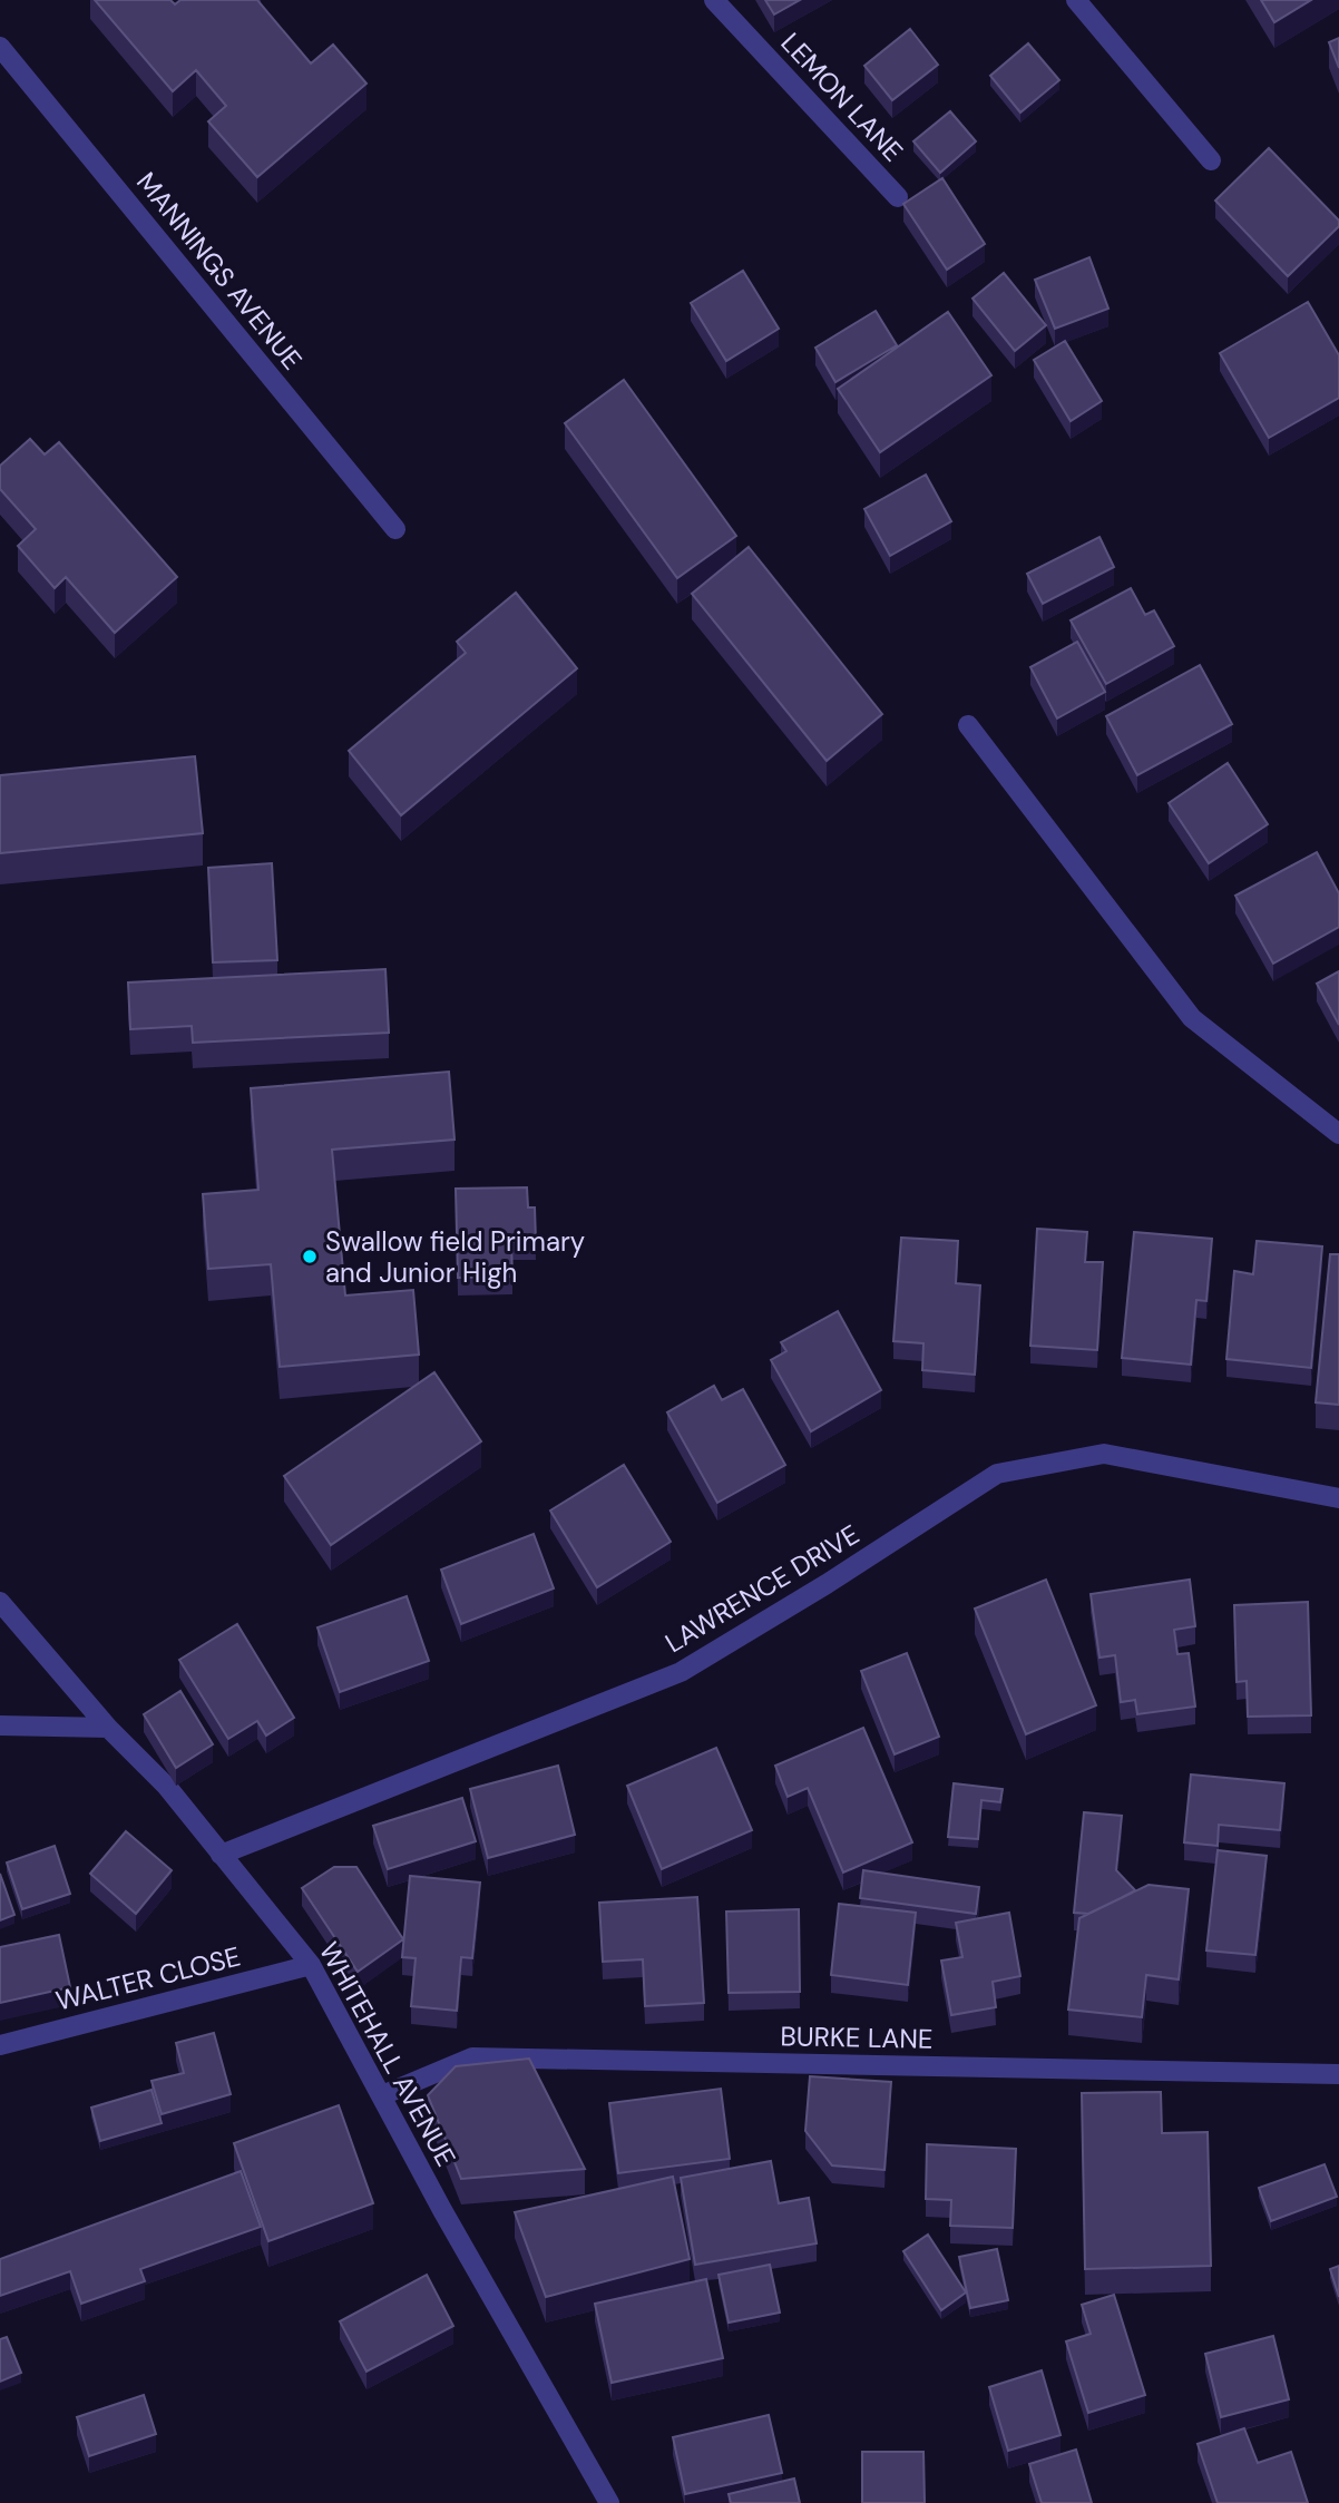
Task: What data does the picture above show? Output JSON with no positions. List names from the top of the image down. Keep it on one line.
{"streets":{"street":["LEMON LANE","MANNINGS AVENUE","LAWRENCE DRIVE","WALTER CLOSE","BURKE LANE","WHITEHALL AVENUE"]},"crossings":[["LAWRENCE DRIVE","WHITEHALL AVENUE"],["WALTER CLOSE","WHITEHALL AVENUE"],["BURKE LANE","WHITEHALL AVENUE"]],"places":["Swallow field Primary and Junior High"]}
